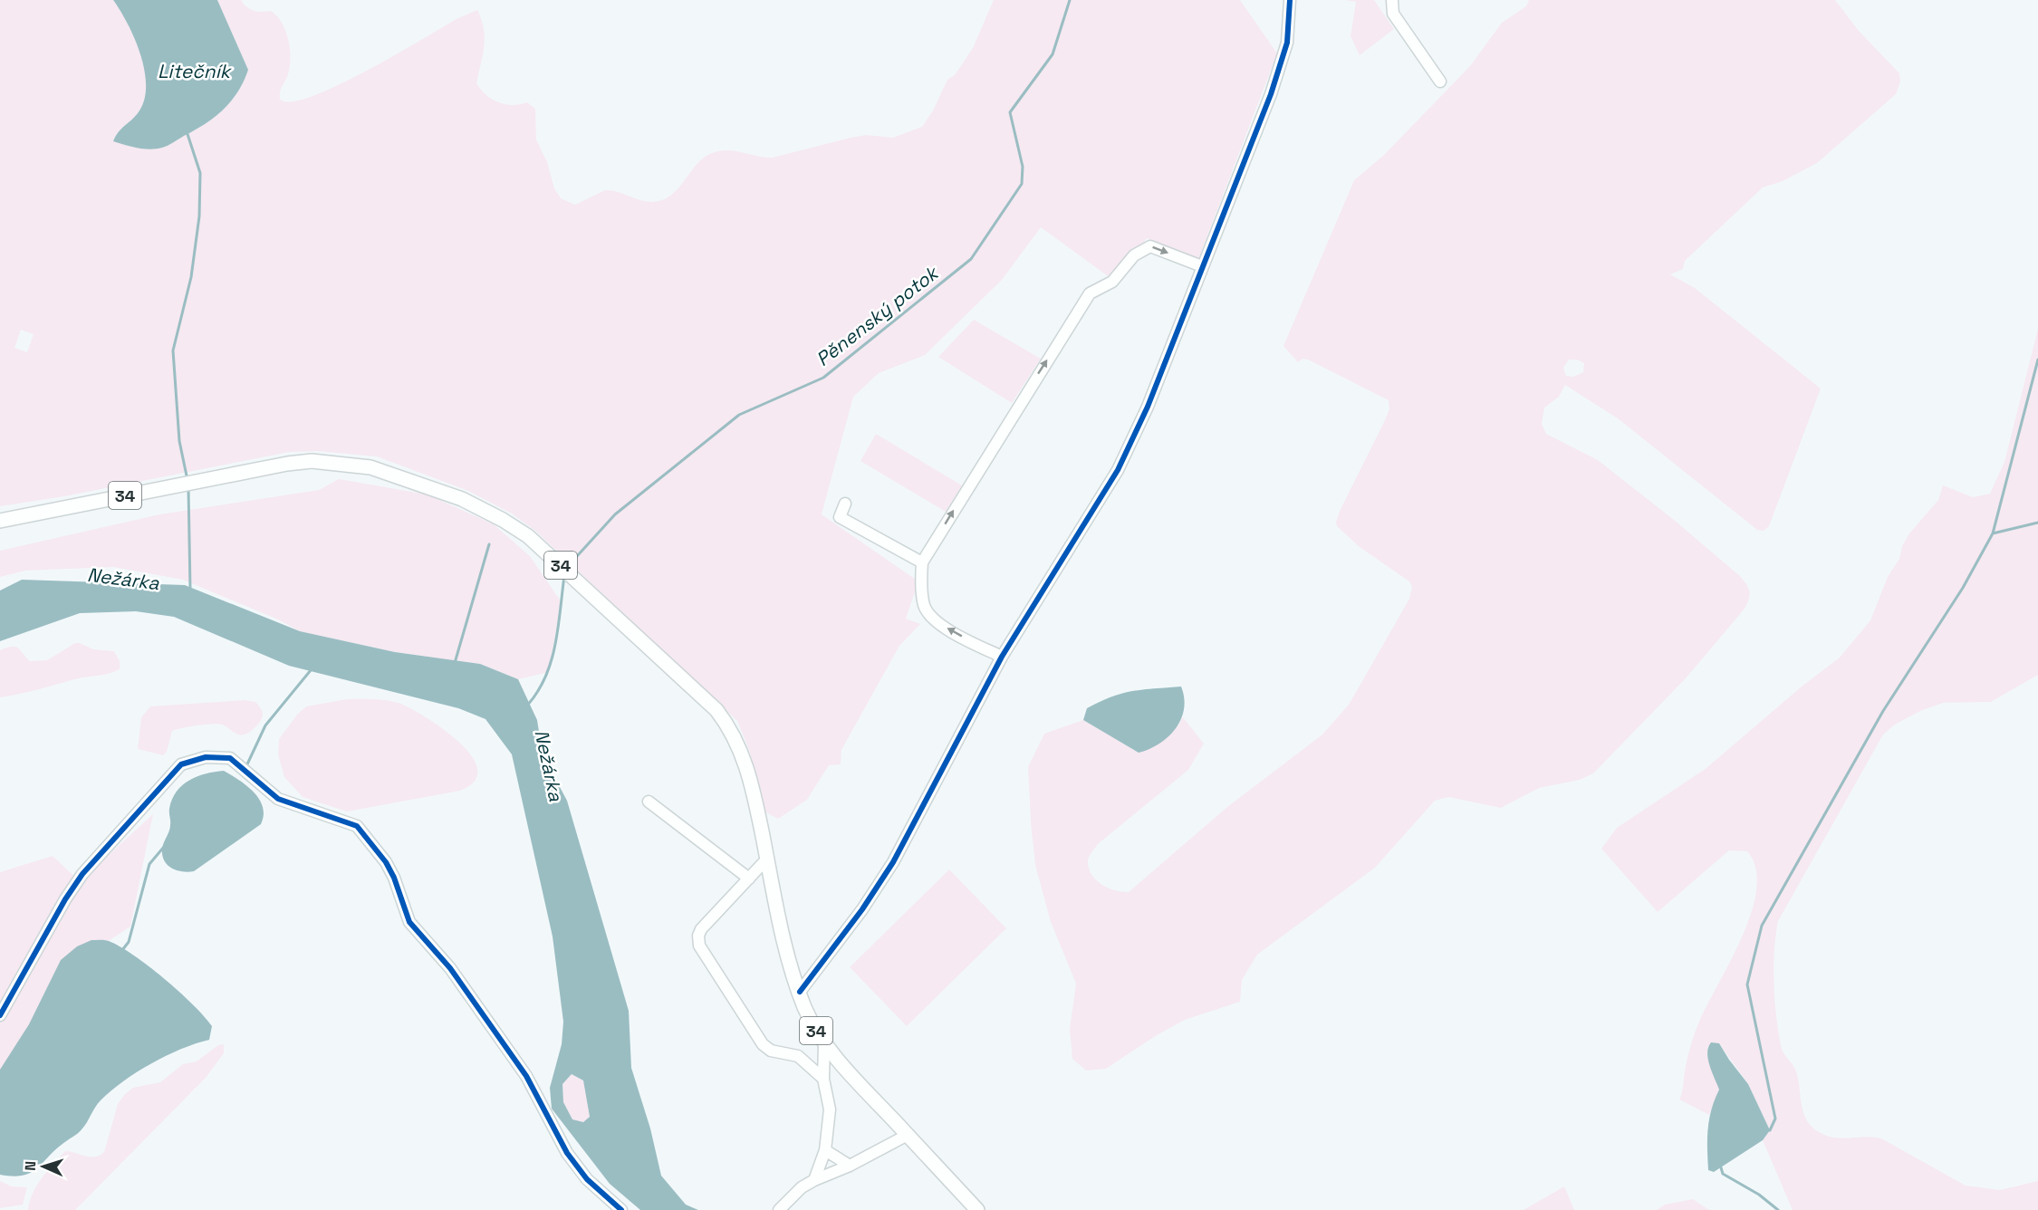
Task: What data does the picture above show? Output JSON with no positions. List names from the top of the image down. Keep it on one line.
{"streets":{"main road":["34"]},"water":["Litečník","Pěnenský potok","Nežárka"],"north":"left"}
